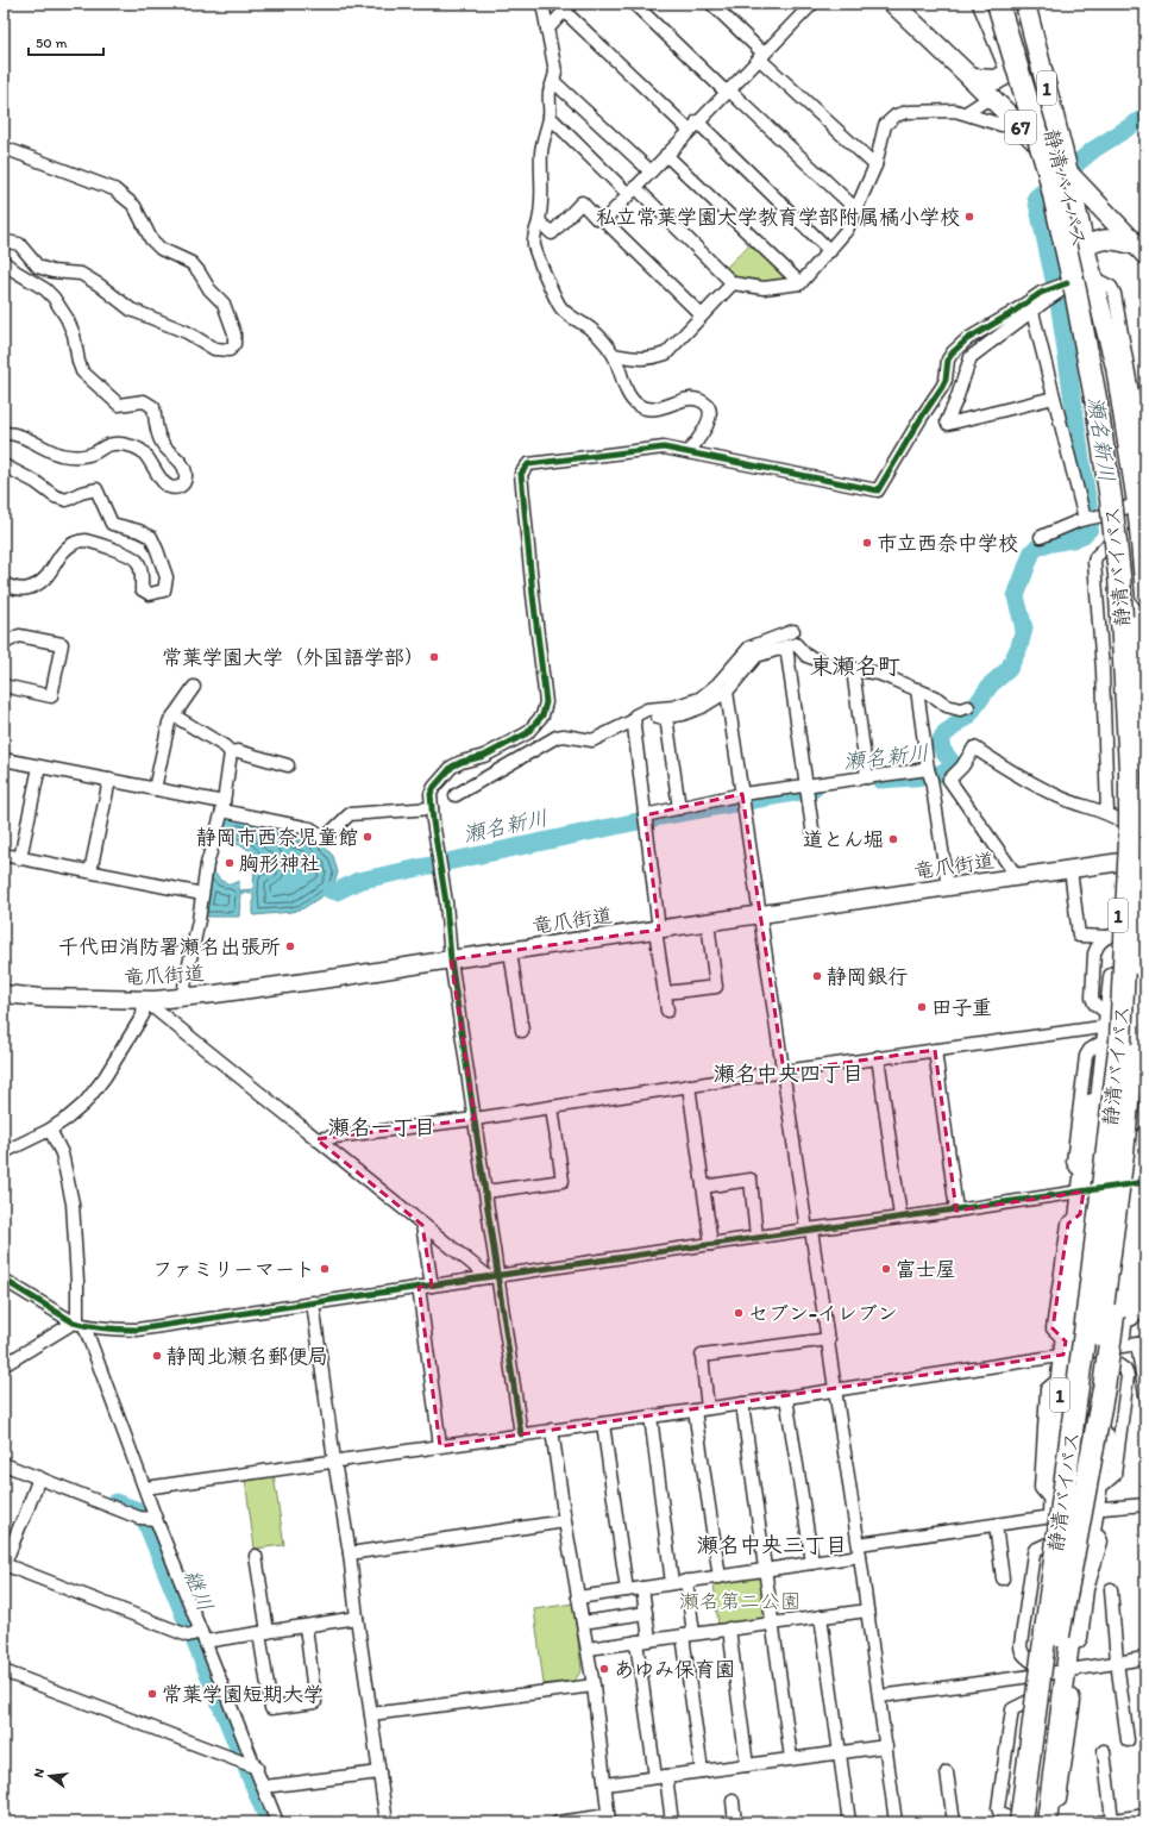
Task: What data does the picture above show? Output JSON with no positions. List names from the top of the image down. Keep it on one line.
{"streets":{"highway":["1","静清バイパス"],"main road":["67","竜爪街道"]},"crossings":[["1","67"],["1","静清バイパス"],["1","竜爪街道"]],"districts":["東瀬名町","瀬名中央四丁目","瀬名一丁目","瀬名中央三丁目"],"water":["瀬名新川","継川"],"parks":["瀬名第二公園"],"places":["私立常葉学園大学教育学部附属橘小学校","市立西奈中学校","常葉学園大学（外国語学部）","静岡市西奈児童館","道とん堀","胸形神社","千代田消防署瀬名出張所","静岡銀行","田子重","ファミリーマート","富士屋","セブン-イレブン","静岡北瀬名郵便局","あゆみ保育園","常葉学園短期大学"],"scale_bar":"50 m","north":"left"}
